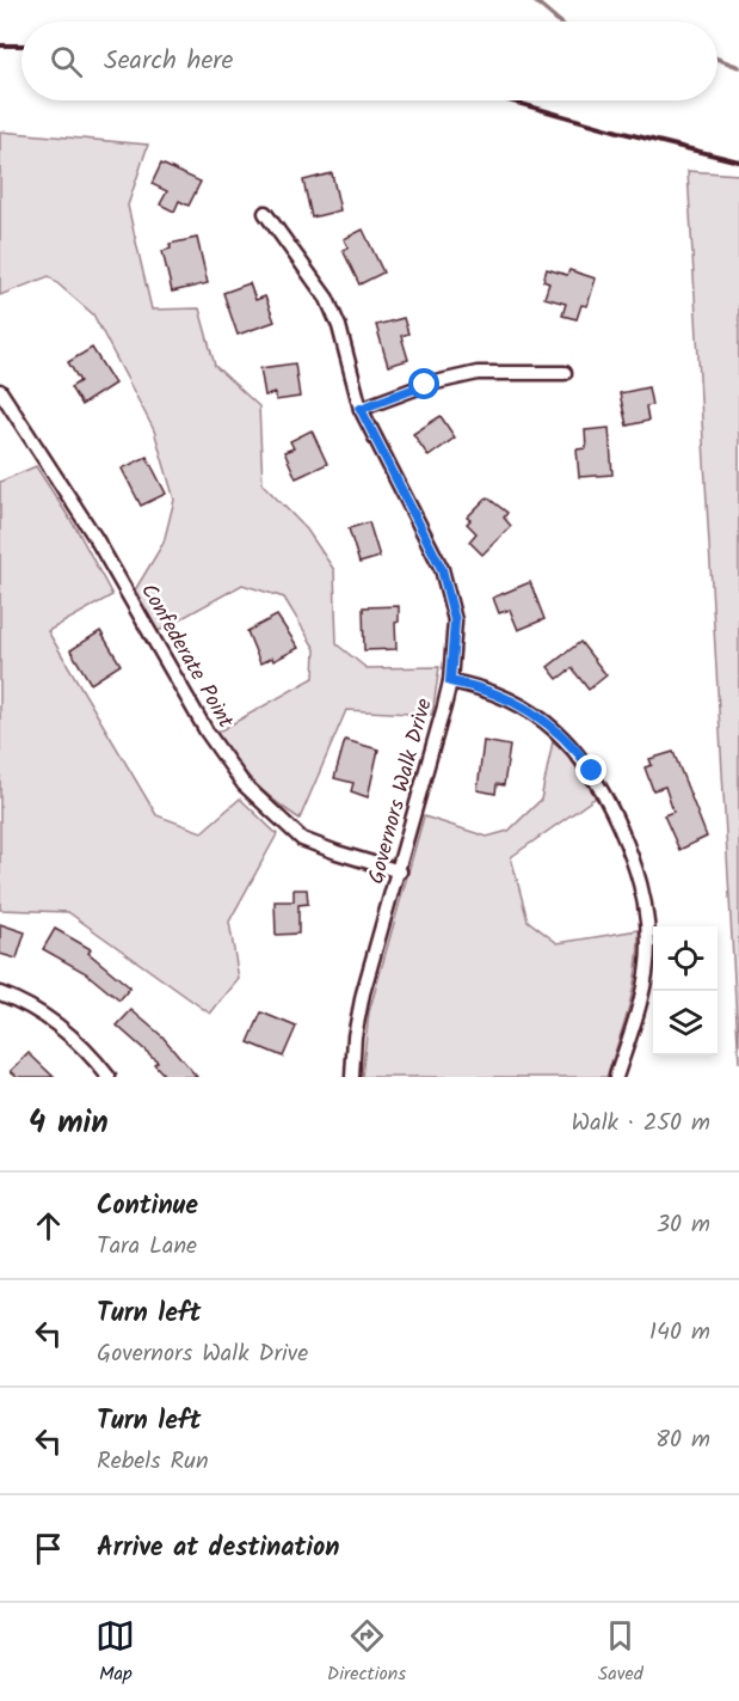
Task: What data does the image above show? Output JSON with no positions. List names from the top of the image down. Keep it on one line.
{"streets":{"street":["Confederate Point","Governors Walk Drive"]},"crossings":[["Confederate Point","Governors Walk Drive"]],"page":{"search":"Search here","heading":["4 min","Walk · 250 m"],"list":[["Continue","Tara Lane","30 m"],["Turn left","Governors Walk Drive","140 m"],["Turn left","Rebels Run","80 m"],"Arrive at destination"],"nav":["Map","Directions","Saved"]}}
